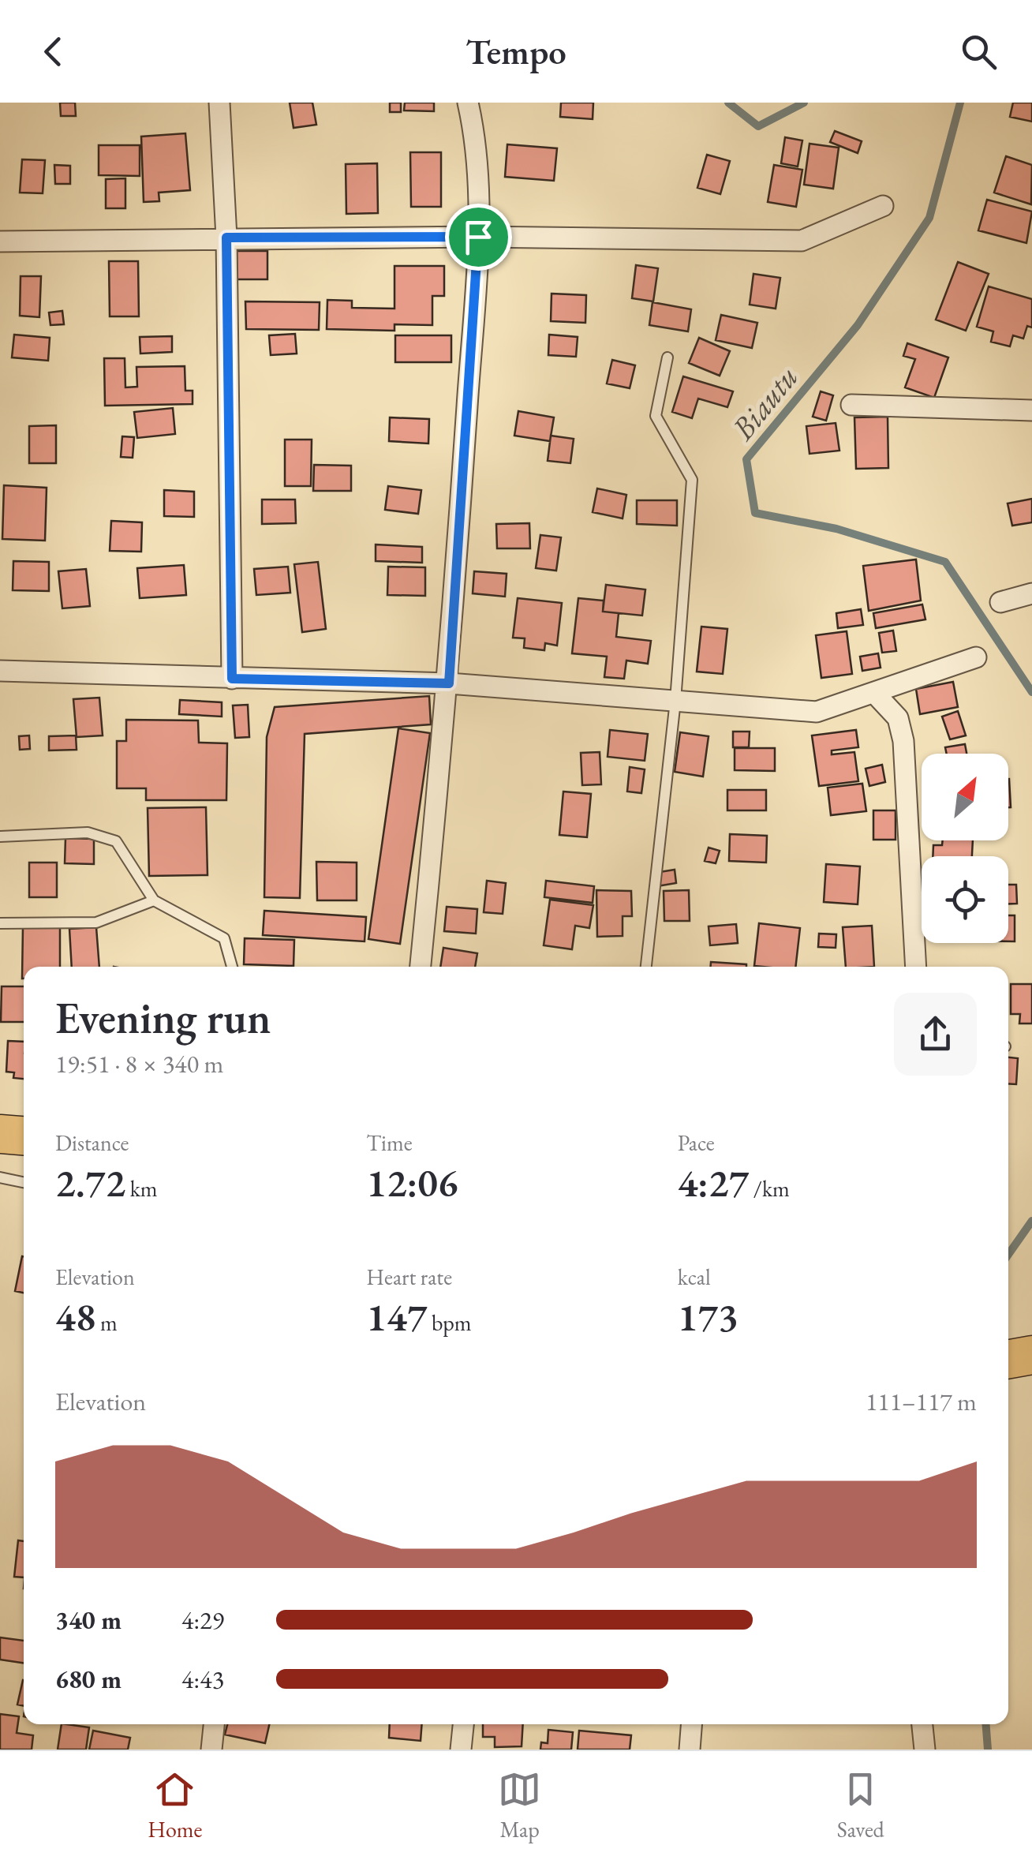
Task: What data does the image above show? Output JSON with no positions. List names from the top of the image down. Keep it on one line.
{"water":["Biautu"],"north":"top right","page":{"header":"Tempo","heading":["Evening run","19:51 · 8 × 340 m"],"stats":[["Distance","2.72 km"],["Time","12:06"],["Pace","4:27 /km"],["Elevation","48 m"],["Heart rate","147 bpm"],["kcal","173"]],"chart":["Elevation","111–117 m"],"list":[{"name":"340 m","note":"4:29"},{"name":"680 m","note":"4:43"}],"tabs":["Home","Map","Saved"]}}
